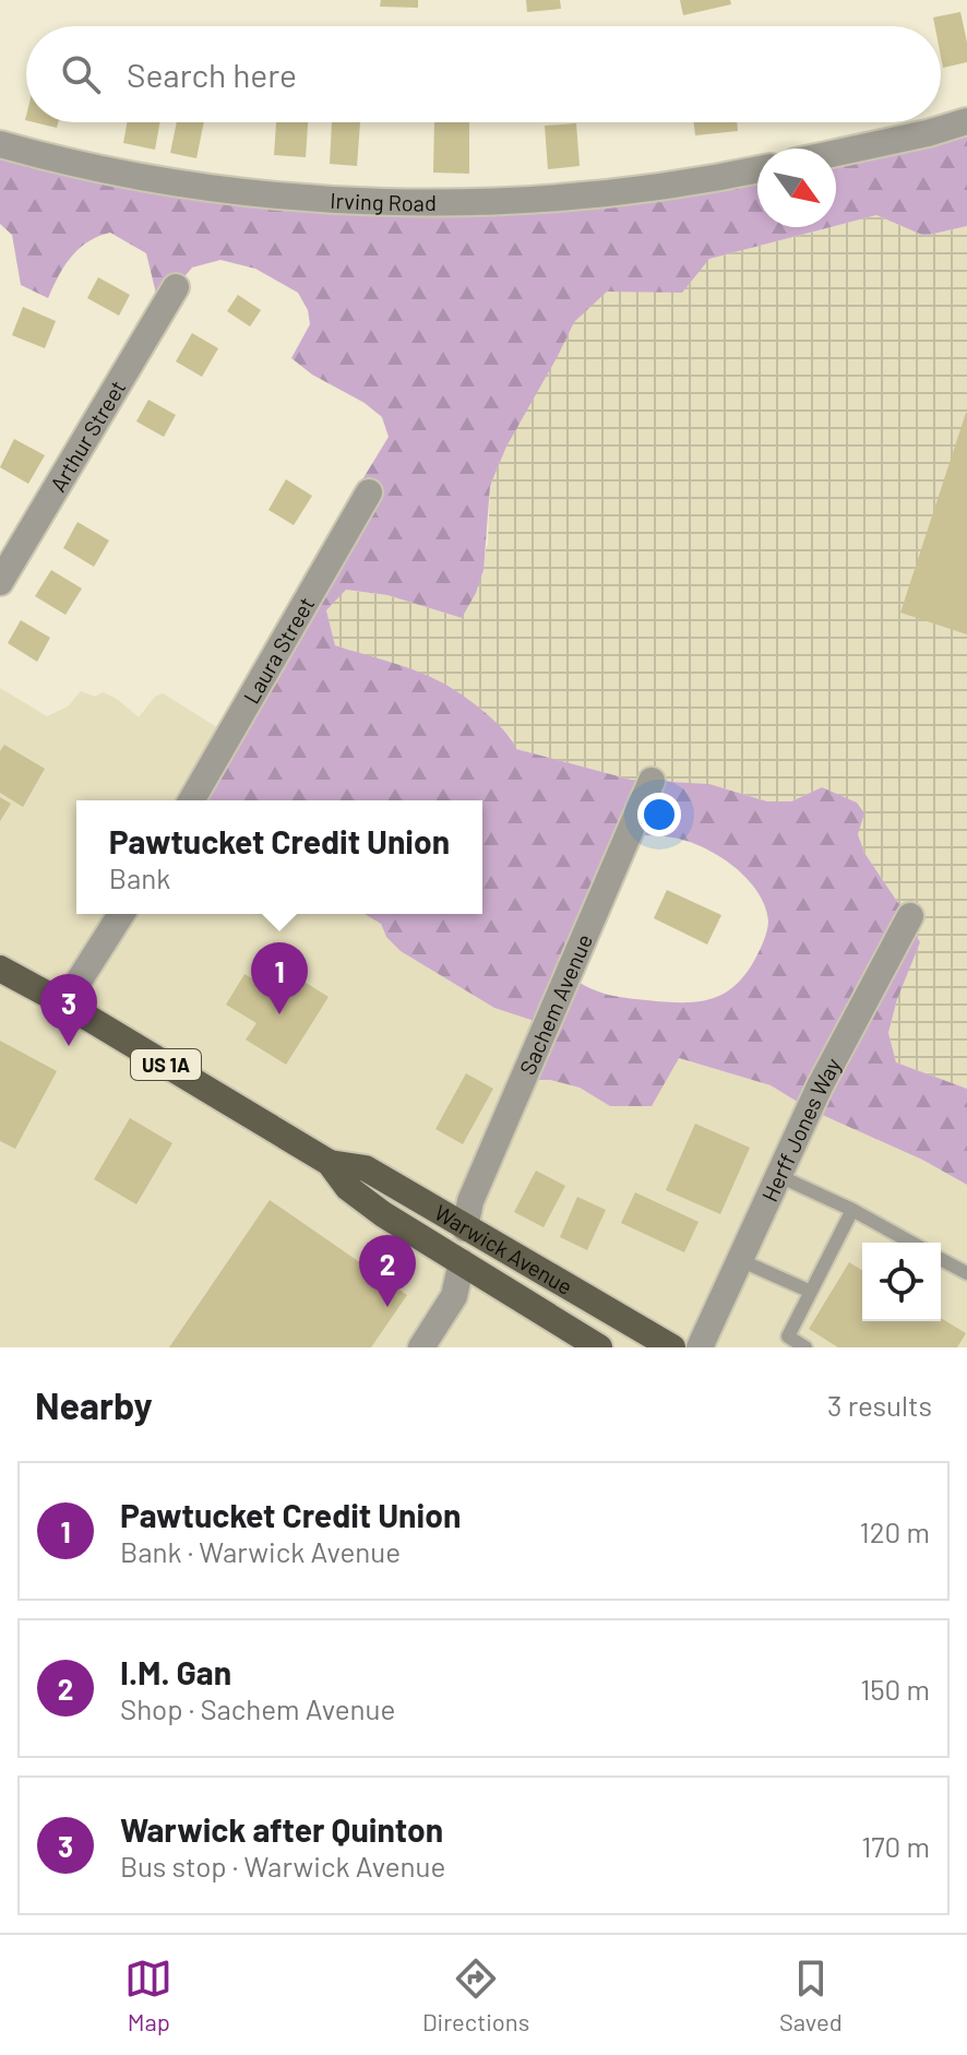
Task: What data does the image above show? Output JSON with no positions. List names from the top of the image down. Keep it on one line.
{"streets":{"main road":["US 1A","Warwick Avenue"],"street":["Irving Road","Arthur Street","Laura Street","Sachem Avenue","Herff Jones Way"]},"crossings":[["Sachem Avenue","Warwick Avenue"]],"north":"bottom right","page":{"search":"Search here","popup":["Pawtucket Credit Union","Bank"],"pins":["1","3","2"],"heading":["Nearby","3 results"],"list":[{"mark":"1","name":"Pawtucket Credit Union","note":"Bank · Warwick Avenue","value":"120 m"},{"mark":"2","name":"I.M. Gan","note":"Shop · Sachem Avenue","value":"150 m"},{"mark":"3","name":"Warwick after Quinton","note":"Bus stop · Warwick Avenue","value":"170 m"}],"nav":["Map","Directions","Saved"]}}
